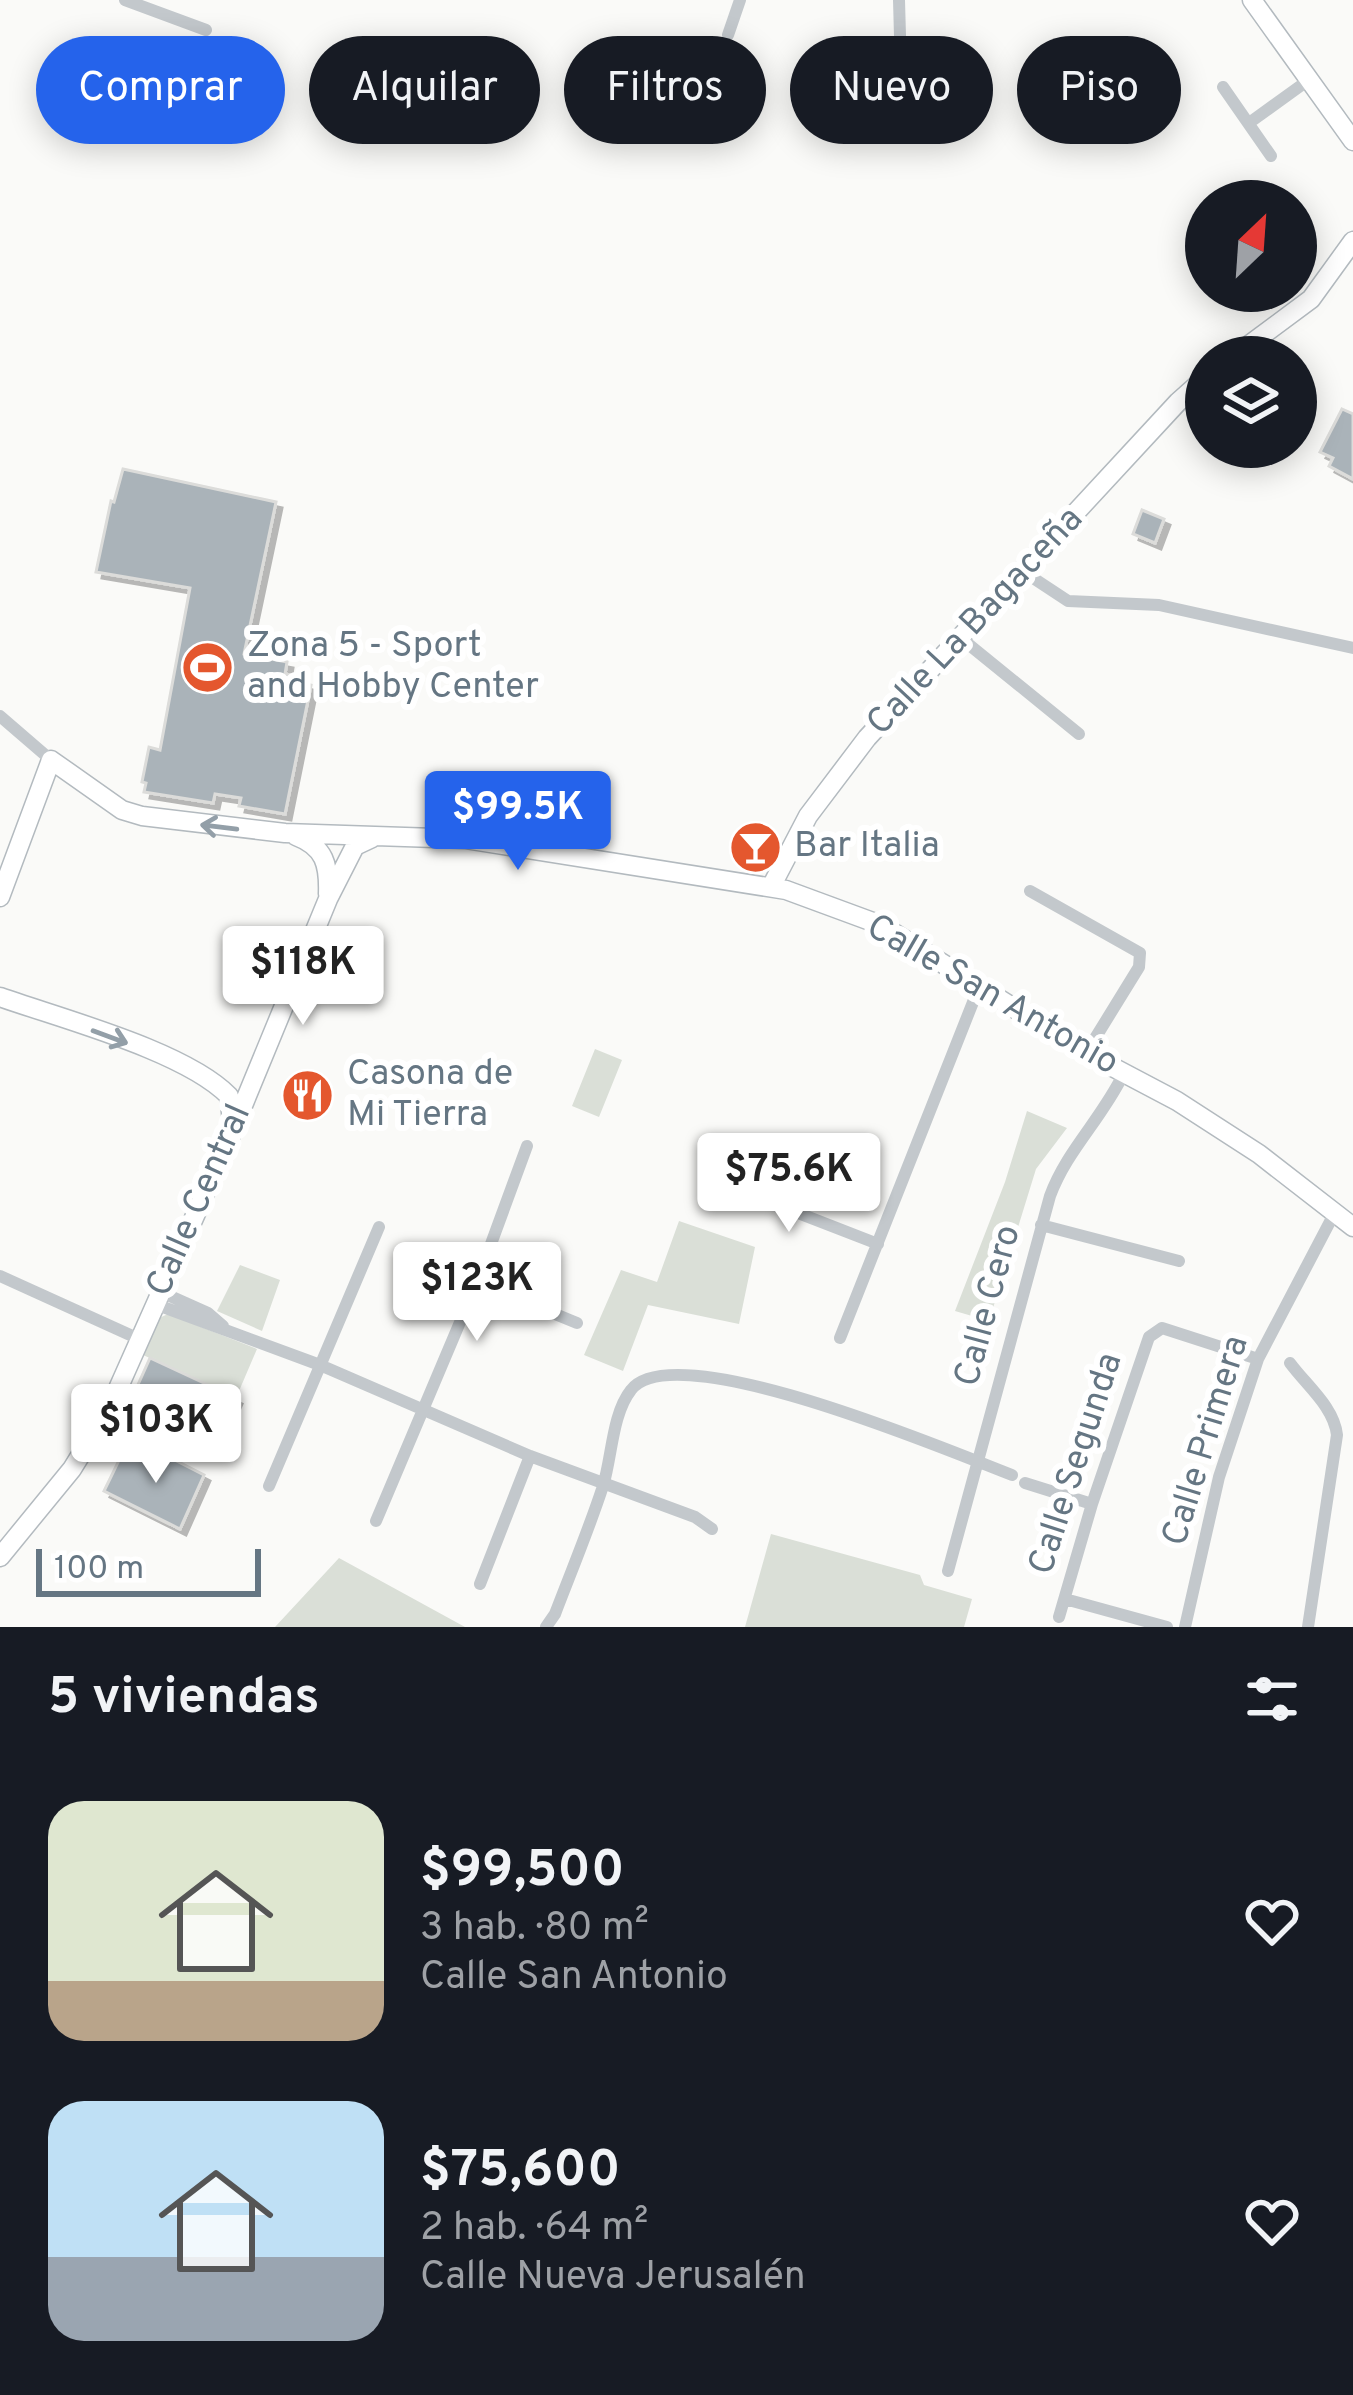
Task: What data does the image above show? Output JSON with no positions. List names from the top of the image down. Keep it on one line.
{"streets":{"main road":["Calle La Bagaceña","Calle San Antonio","Calle Central"],"street":["Calle Cero","Calle Primera","Calle Segunda"]},"crossings":[["Calle La Bagaceña","Calle San Antonio"],["Calle San Antonio","Calle Central"],["Calle San Antonio","Calle Cero"],["Calle San Antonio","Calle Primera"],["Calle Primera","Calle Segunda"]],"places":{"sports":["Zona 5 - Sport and Hobby Center"],"bar":["Bar Italia"],"restaurant":["Casona de Mi Tierra"]},"scale_bar":"100 m","north":"top right","page":{"chip":["Comprar","Alquilar","Filtros","Nuevo","Piso"],"price":["$99.5K","$118K","$75.6K","$123K","$103K"],"scale":"100 m","heading":"5 viviendas","list":[{"name":"$99,500","note":"3 hab. · 80 m² · Calle San Antonio"},{"name":"$75,600","note":"2 hab. · 64 m² · Calle Nueva Jerusalén"}]}}
